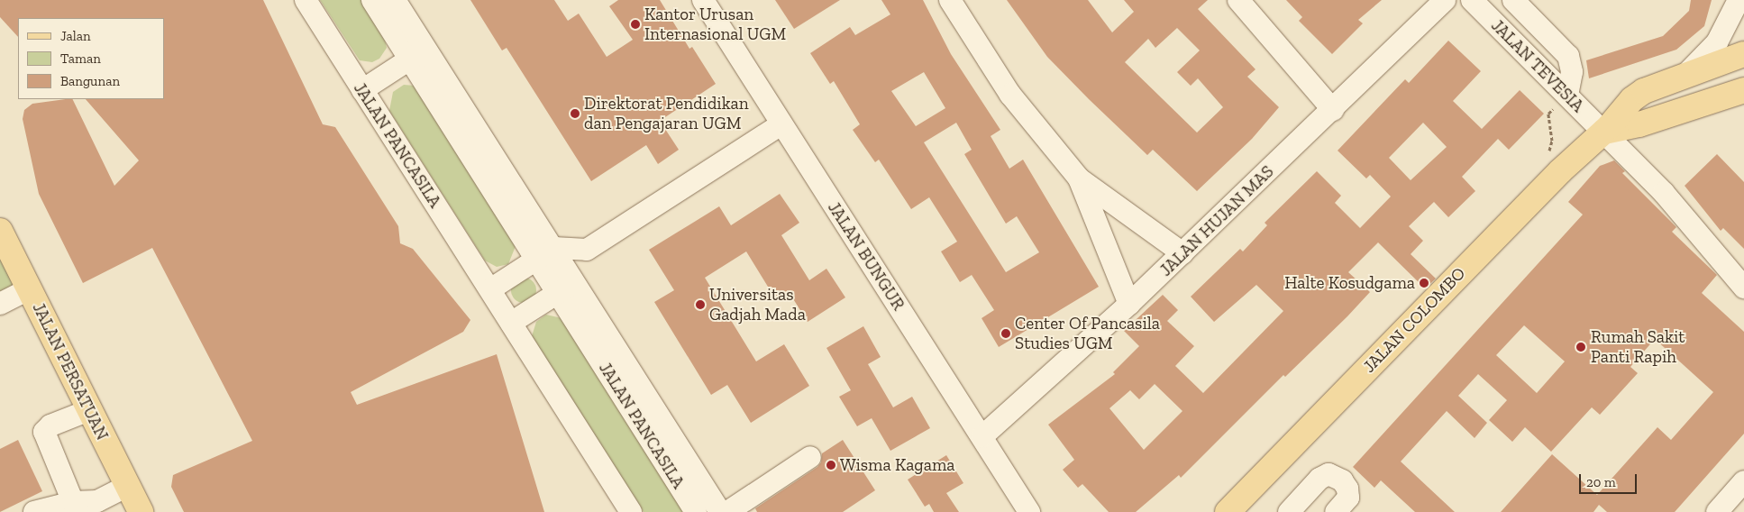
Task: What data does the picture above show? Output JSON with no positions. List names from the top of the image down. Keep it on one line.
{"streets":{"main road":["JALAN COLOMBO","JALAN PERSATUAN"],"street":["JALAN TEVESIA","JALAN PANCASILA","JALAN HUJAN MAS","JALAN BUNGUR"]},"crossings":[["JALAN TEVESIA","JALAN COLOMBO"],["JALAN HUJAN MAS","JALAN BUNGUR"]],"places":["Kantor Urusan Internasional UGM","Direktorat Pendidikan dan Pengajaran UGM","Halte Kosudgama","Universitas Gadjah Mada","Center Of Pancasila Studies UGM","Rumah Sakit Panti Rapih","Wisma Kagama"],"legend":["Jalan","Taman","Bangunan"],"scale_bar":"20 m"}
